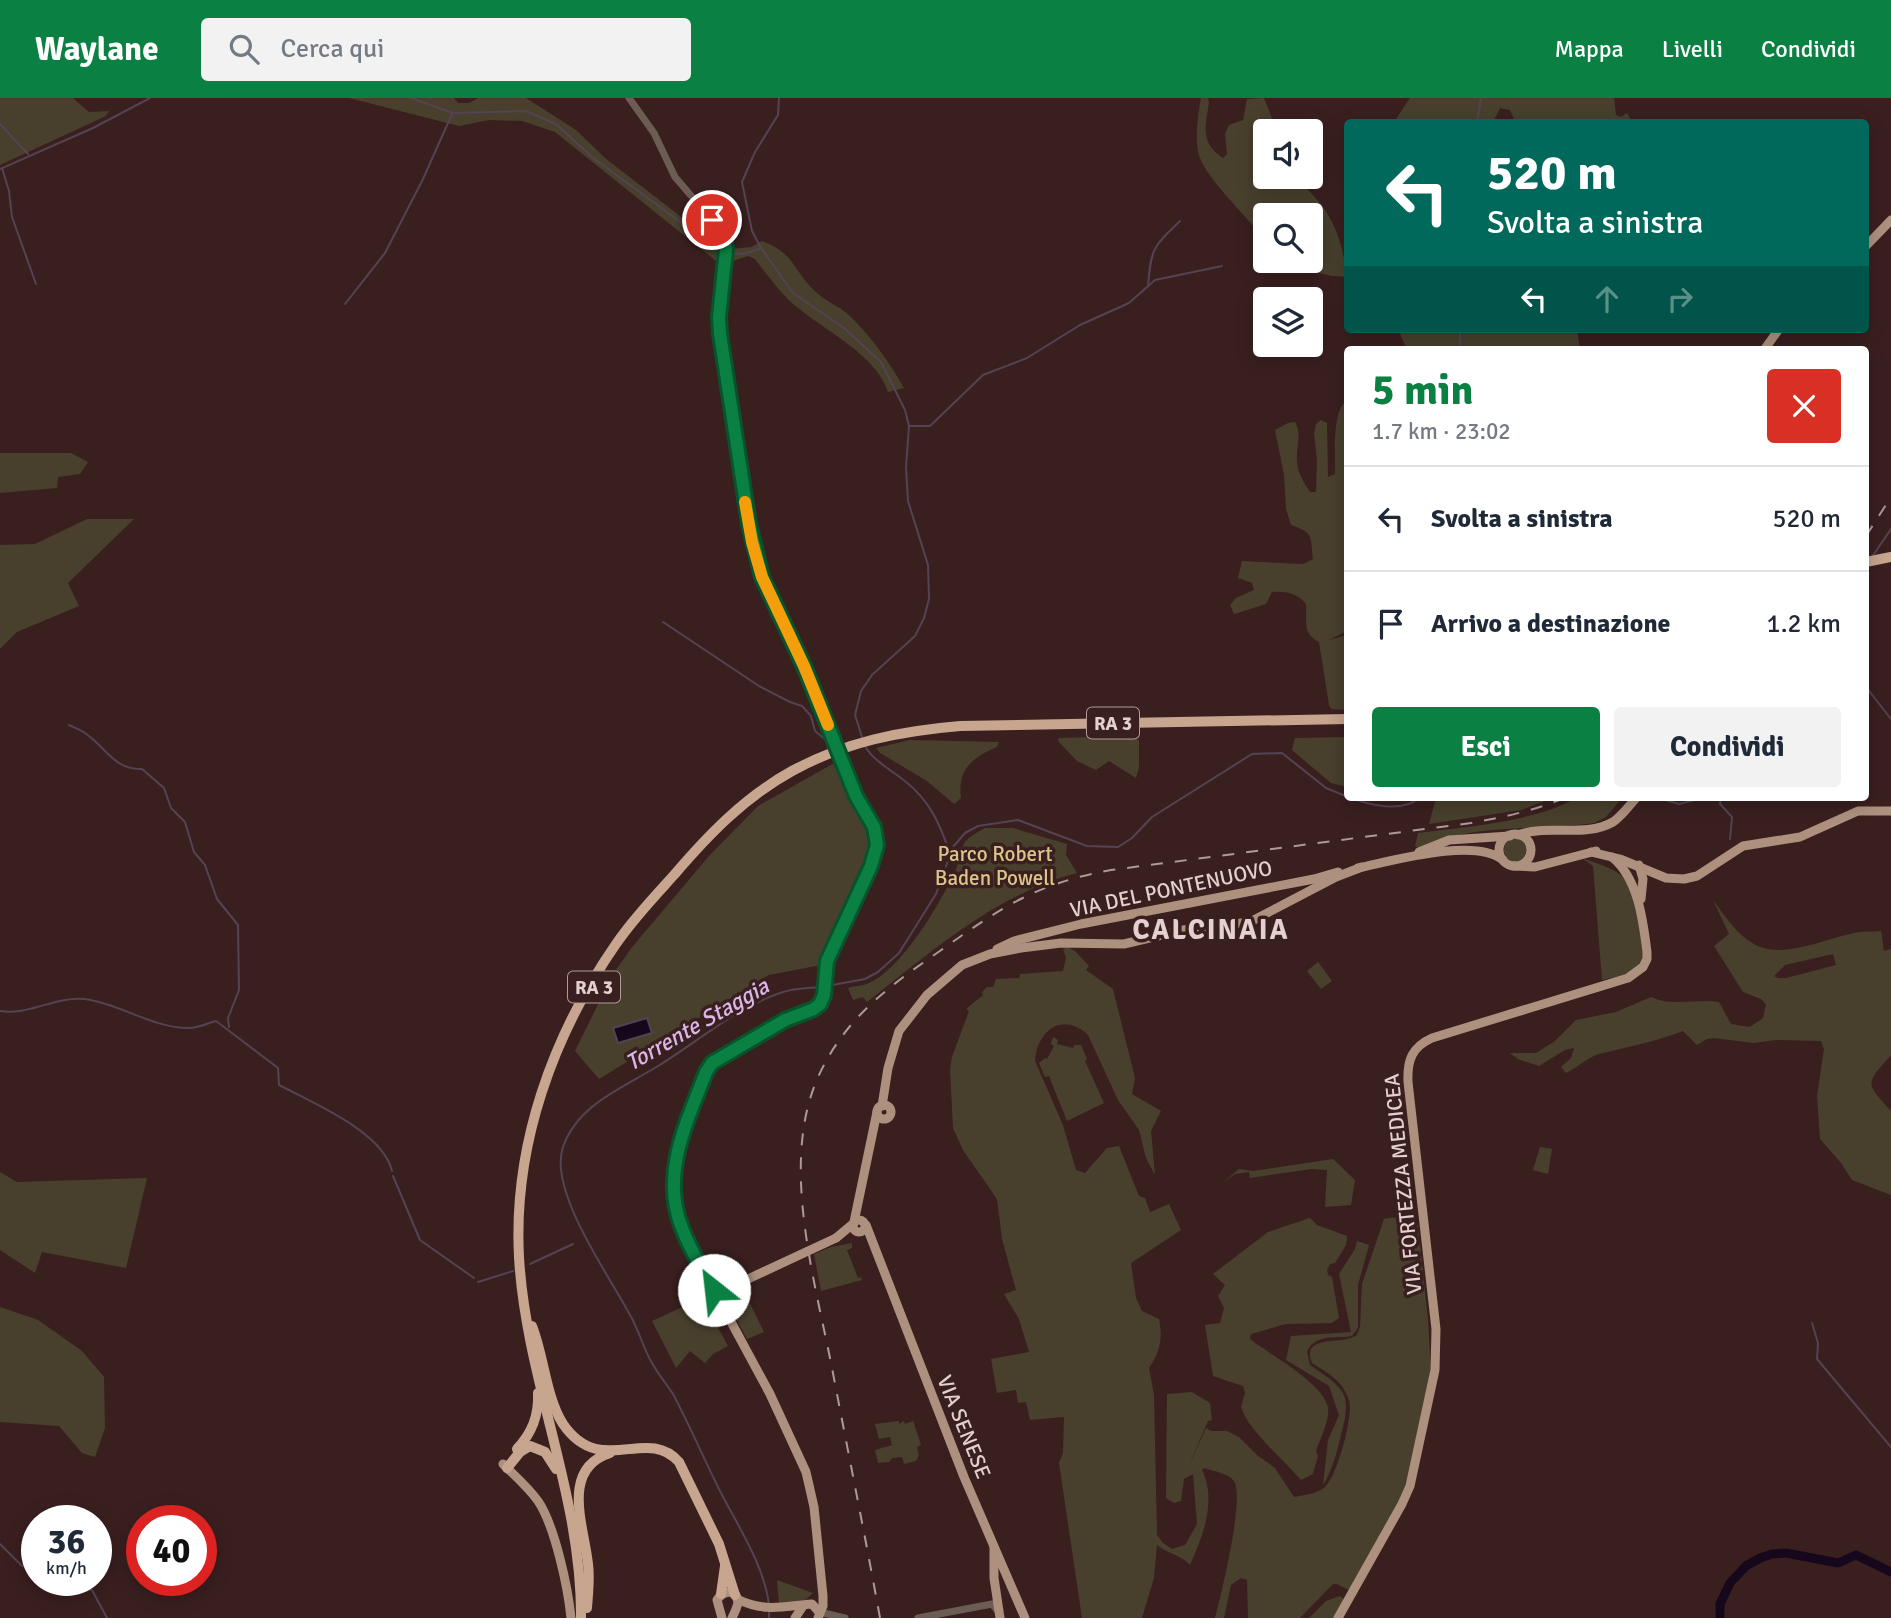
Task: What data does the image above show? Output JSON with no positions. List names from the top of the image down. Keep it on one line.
{"streets":{"highway":["RA 3"],"main road":["VIA DEL PONTENUOVO","VIA FORTEZZA MEDICEA","VIA SENESE"]},"crossings":[["VIA DEL PONTENUOVO","VIA SENESE"]],"districts":["CALCINAIA"],"water":["Torrente Staggia"],"parks":["Parco Robert Baden Powell"],"page":{"header":"Waylane","search":"Cerca qui","nav":["Mappa","Livelli","Condividi"],"turn":["520 m","Svolta a sinistra"],"heading":["5 min","1.7 km · 23:02"],"list":[{"name":"Svolta a sinistra","value":"520 m"},{"name":"Arrivo a destinazione","value":"1.2 km"}],"buttons":["Esci","Condividi"],"speed":"36 km/h","limit":"40"}}
